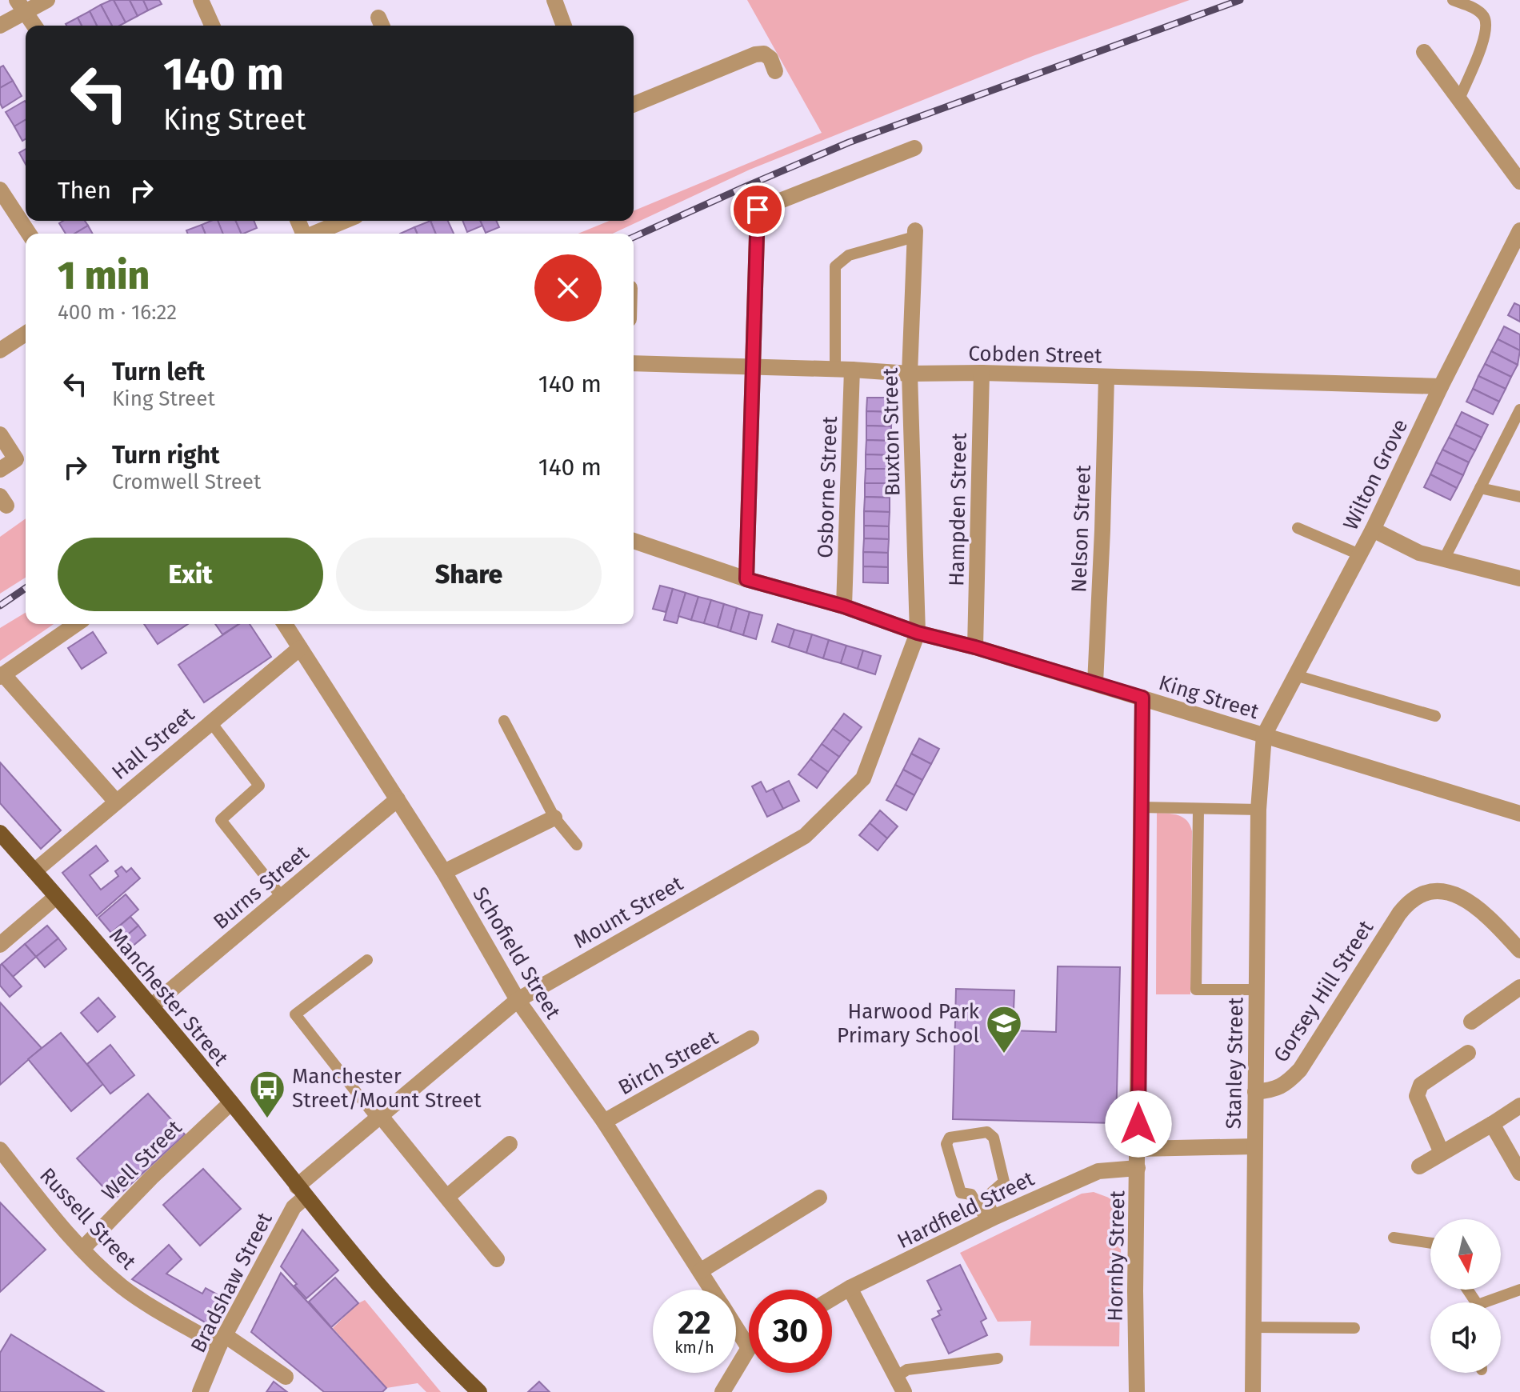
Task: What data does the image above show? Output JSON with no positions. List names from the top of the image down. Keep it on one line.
{"streets":{"main road":["Manchester Street"],"street":["Cobden Street","Buxton Street","Wilton Grove","Osborne Street","Hampden Street","Nelson Street","King Street","Hall Street","Burns Street","Mount Street","Schofield Street","Gorsey Hill Street","Birch Street","Stanley Street","Well Street","Hardfield Street","Russell Street","Hornby Street","Bradshaw Street"]},"crossings":[["Cobden Street","Buxton Street"],["Cobden Street","Wilton Grove"],["Cobden Street","Osborne Street"],["Cobden Street","Hampden Street"],["Cobden Street","Nelson Street"],["Buxton Street","King Street"],["Buxton Street","Mount Street"],["Wilton Grove","King Street"],["Wilton Grove","Stanley Street"],["Osborne Street","King Street"],["Hampden Street","King Street"],["Nelson Street","King Street"],["King Street","Mount Street"],["King Street","Stanley Street"],["King Street","Hornby Street"],["Hall Street","Schofield Street"],["Hall Street","Manchester Street"],["Burns Street","Schofield Street"],["Burns Street","Manchester Street"],["Mount Street","Schofield Street"],["Mount Street","Manchester Street"],["Mount Street","Bradshaw Street"],["Schofield Street","Birch Street"],["Gorsey Hill Street","Stanley Street"],["Manchester Street","Well Street"],["Manchester Street","Bradshaw Street"],["Well Street","Russell Street"],["Hardfield Street","Hornby Street"],["Russell Street","Bradshaw Street"]],"places":{"school or university":["Harwood Park Primary School"],"bus stop":["Manchester Street/Mount Street"]},"north":"bottom","page":{"turn":["140 m","King Street"],"then":"Then","heading":["1 min","400 m · 16:22"],"list":[{"name":"Turn left","note":"King Street","value":"140 m"},{"name":"Turn right","note":"Cromwell Street","value":"140 m"}],"buttons":["Exit","Share"],"speed":"22 km/h","limit":"30"}}
